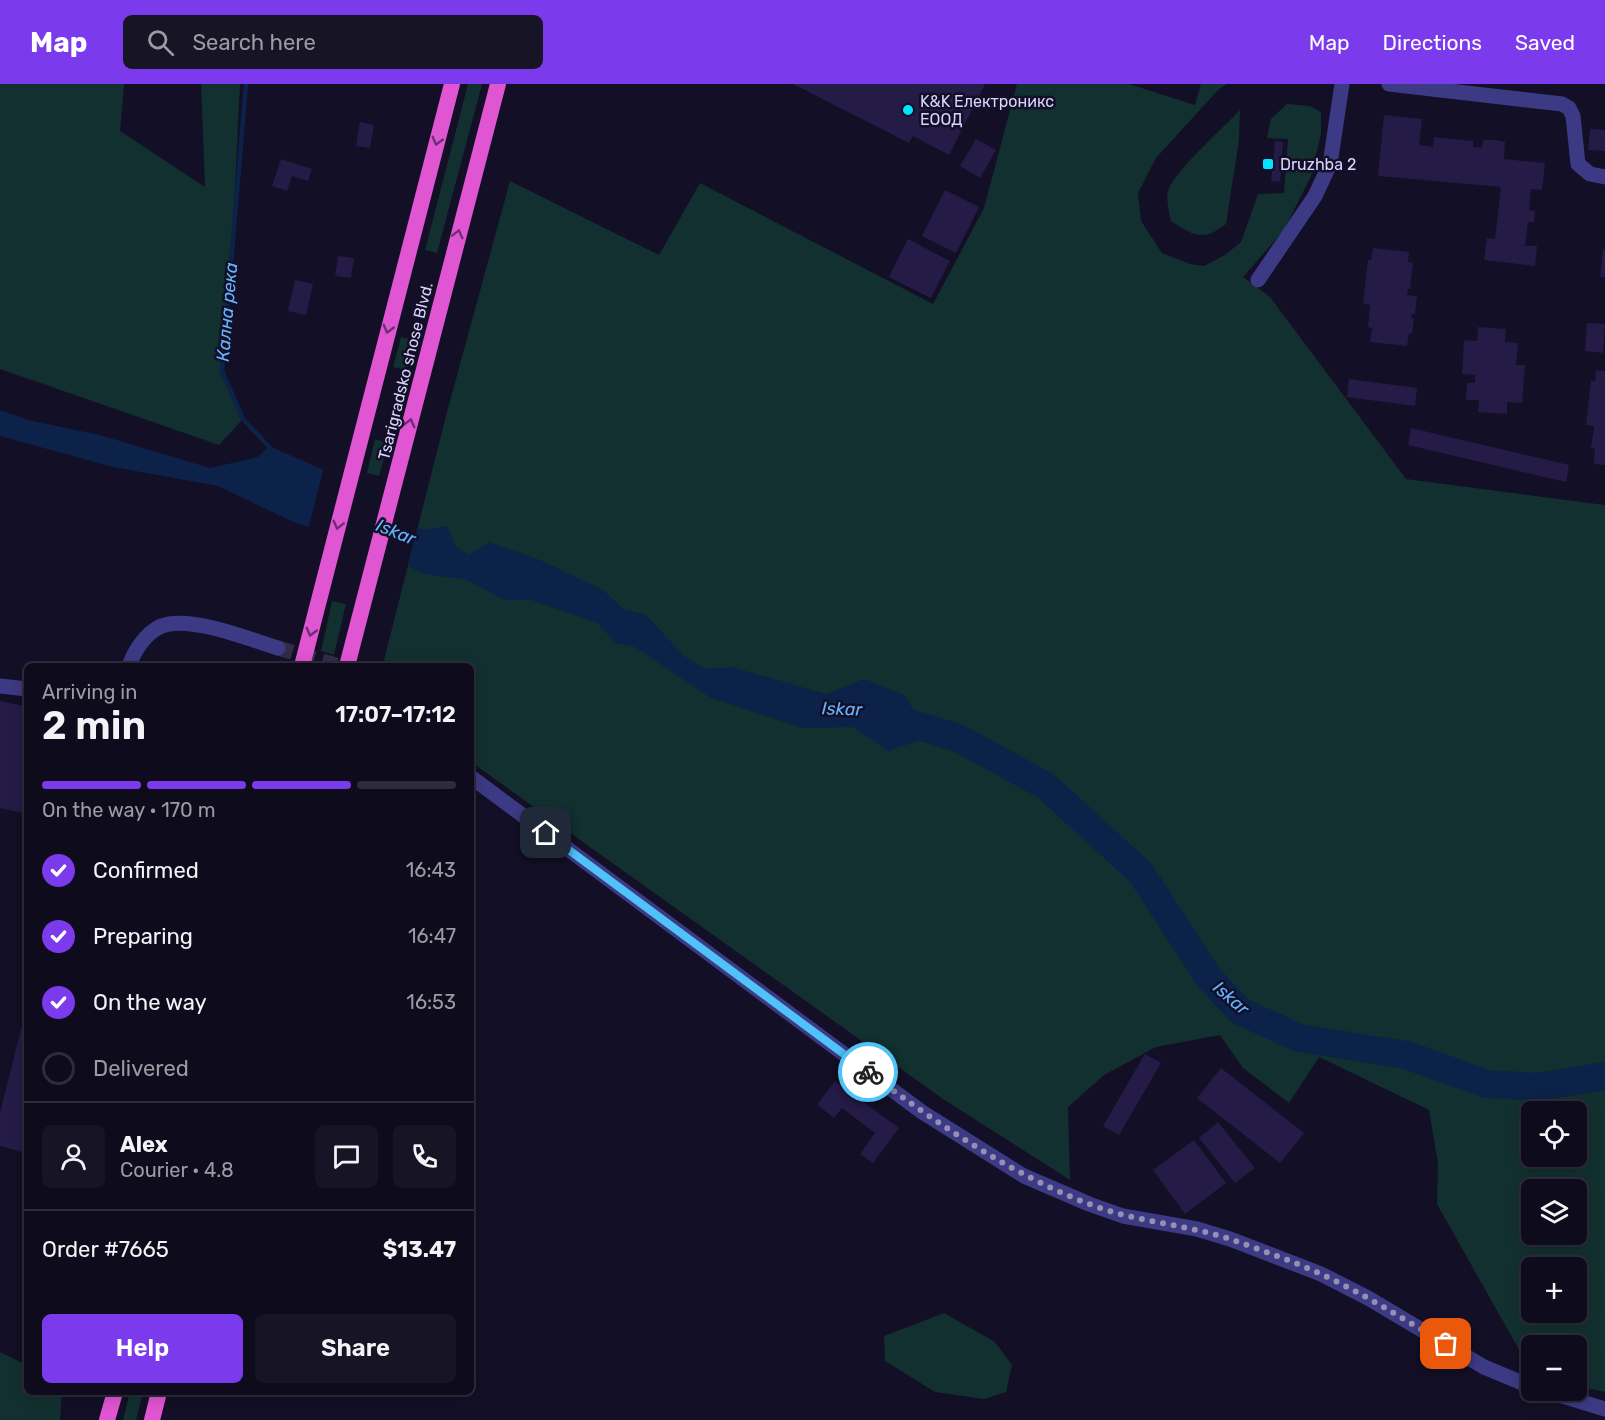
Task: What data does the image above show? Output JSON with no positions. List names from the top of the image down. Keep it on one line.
{"streets":{"highway":["Tsarigradsko shose Blvd."]},"water":["Кална река","Iskar"],"places":{"other":["K&K Електроникс ЕООД"],"transit":["Druzhba 2"]},"page":{"header":"Map","search":"Search here","nav":["Map","Directions","Saved"],"heading":["2 min","Arriving in","17:07–17:12"],"panel":["Alex","Courier · 4.8","Order #7665","$13.47"],"bar":"On the way · 170 m","list":[["Confirmed","16:43"],["Preparing","16:47"],["On the way","16:53"],"Delivered"],"map_buttons":["+","−"],"buttons":["Help","Share"]}}
